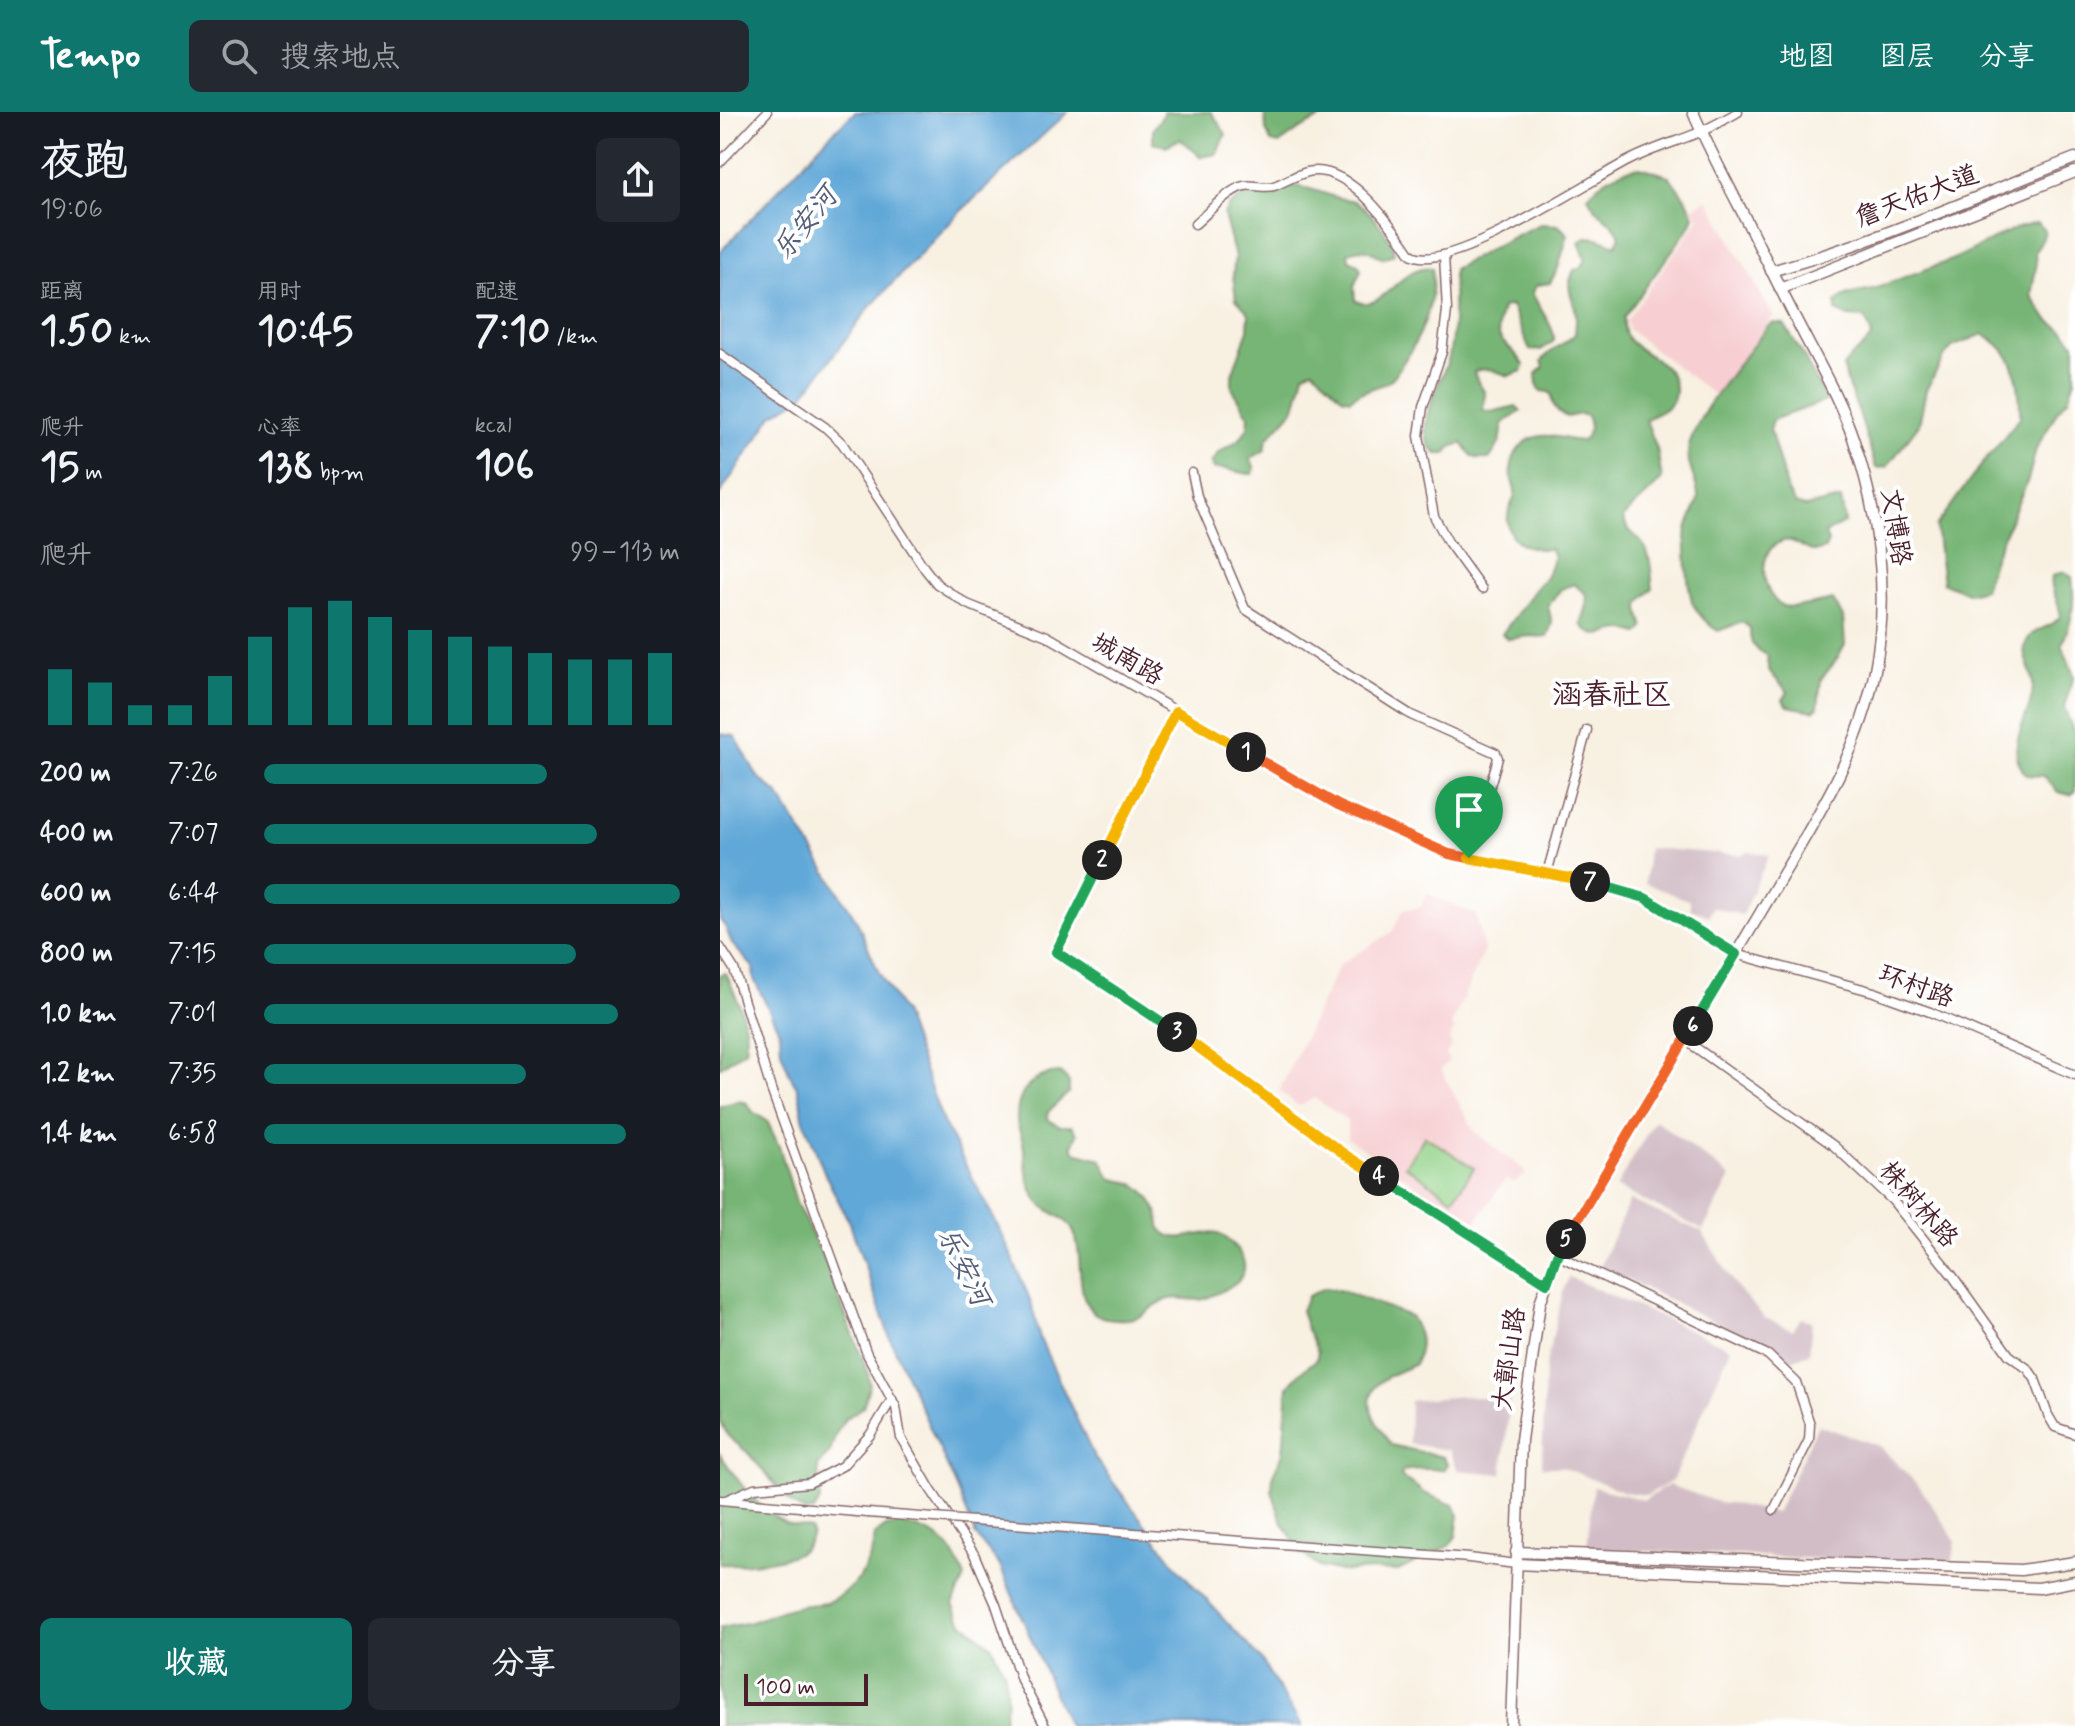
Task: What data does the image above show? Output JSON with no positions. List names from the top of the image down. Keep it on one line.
{"streets":{"main road":["詹天佑大道","文博路","大鄣山路"],"street":["城南路","环村路","株树林路"]},"crossings":[["詹天佑大道","文博路"],["文博路","城南路"],["文博路","环村路"],["文博路","大鄣山路"],["城南路","环村路"],["城南路","大鄣山路"],["环村路","大鄣山路"],["株树林路","大鄣山路"]],"districts":["涵春社区"],"water":["乐安河"],"scale_bar":"100 m","page":{"header":"Tempo","search":"搜索地点","nav":["地图","图层","分享"],"heading":["夜跑","19:06"],"stats":[["距离","1.50 km"],["用时","10:45"],["配速","7:10 /km"],["爬升","15 m"],["心率","138 bpm"],["kcal","106"]],"chart":["爬升","99–113 m"],"pins":["1","2","7","6","3","4","5"],"list":[{"name":"200 m","note":"7:26"},{"name":"400 m","note":"7:07"},{"name":"600 m","note":"6:44"},{"name":"800 m","note":"7:15"},{"name":"1.0 km","note":"7:01"},{"name":"1.2 km","note":"7:35"},{"name":"1.4 km","note":"6:58"}],"buttons":["收藏","分享"],"scale":"100 m"}}
